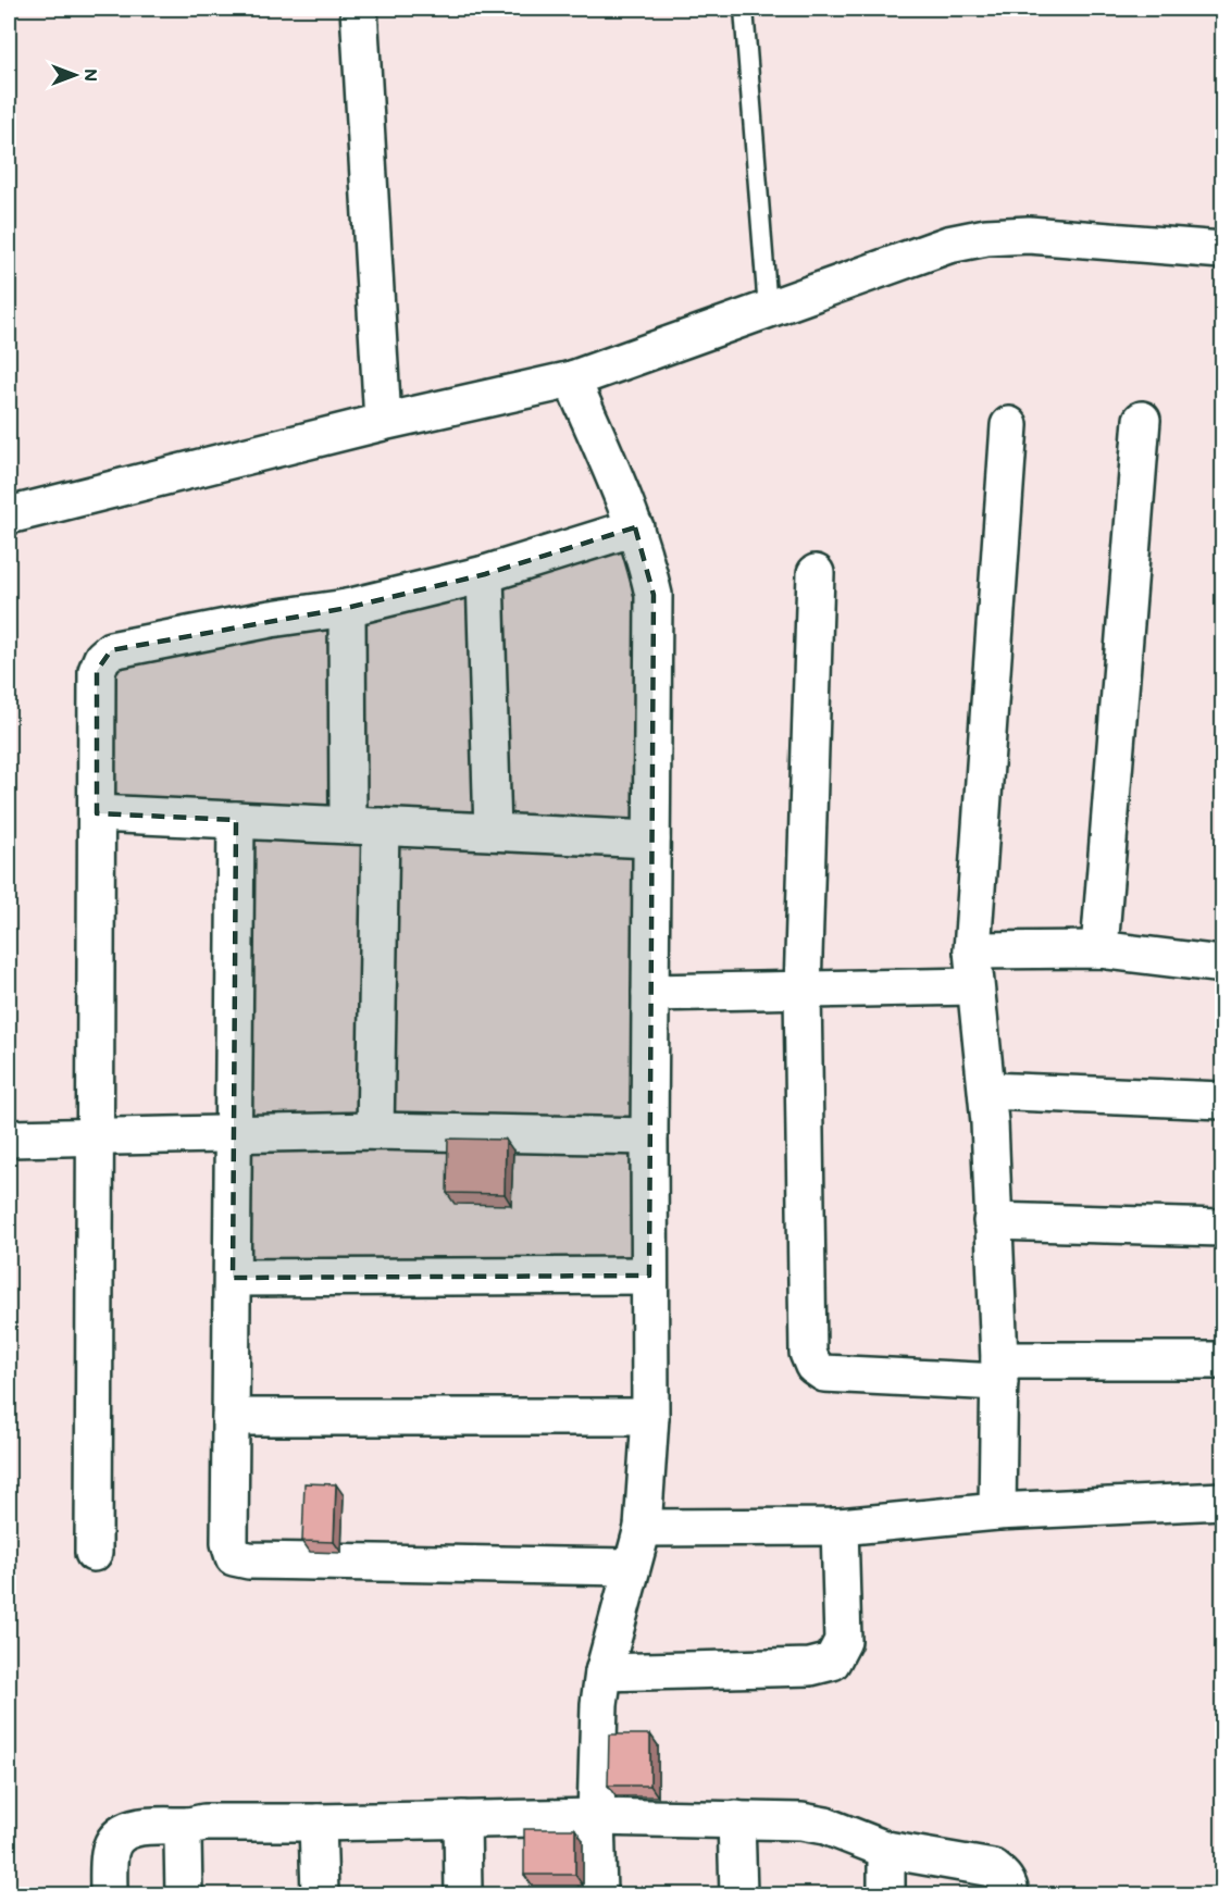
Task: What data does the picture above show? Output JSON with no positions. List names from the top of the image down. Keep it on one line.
{"north":"right"}
